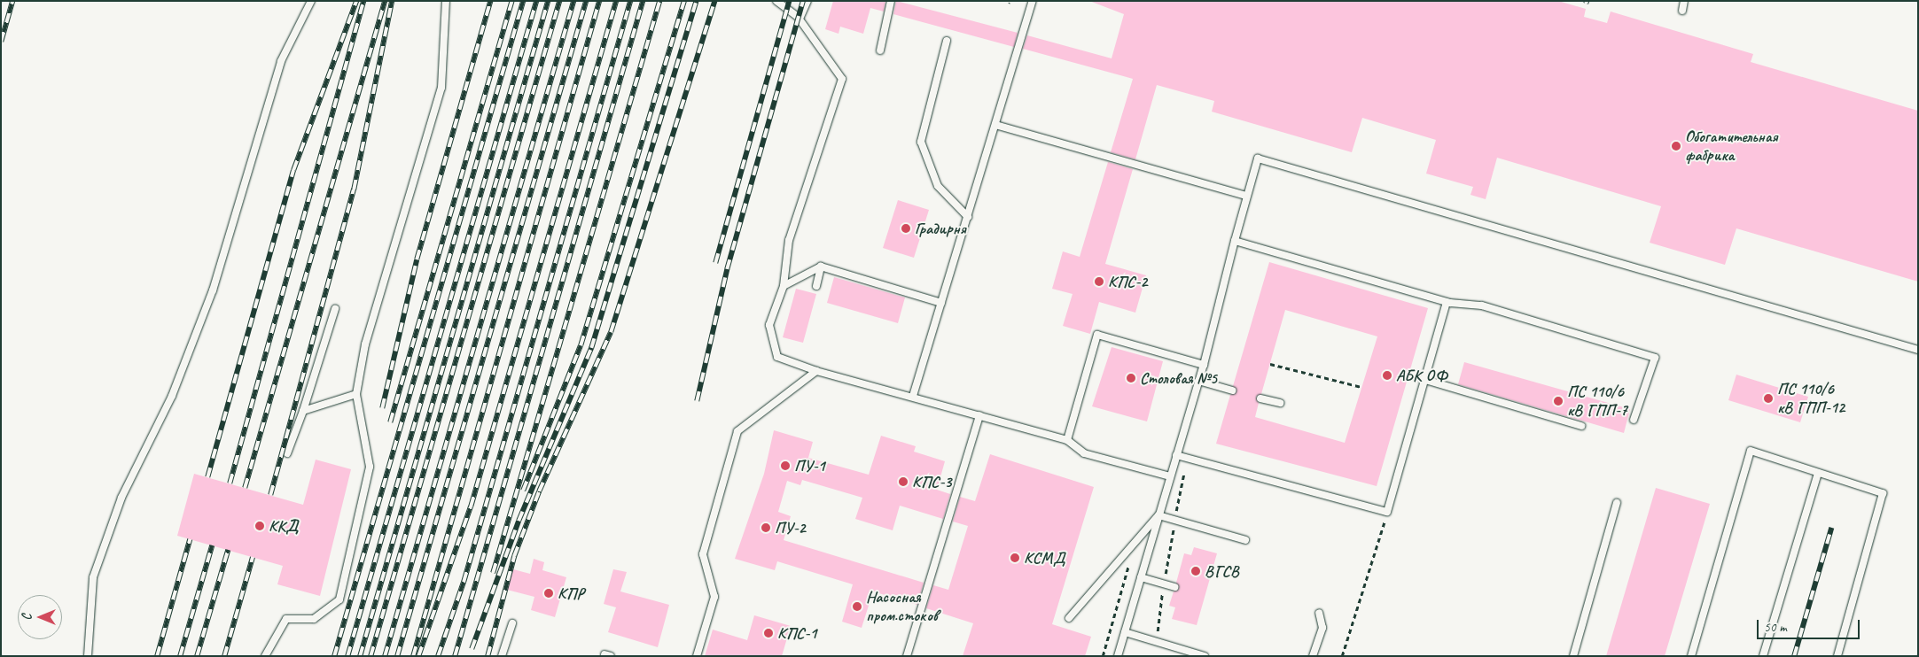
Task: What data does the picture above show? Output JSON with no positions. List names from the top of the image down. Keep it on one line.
{"places":["Обогатительная фабрика","Градирня","КПС-2","АБК ОФ","Столовая №5","ПС 110/6 кВ ГПП-12","ПС 110/6 кВ ГПП-7","ПУ-1","КПС-3","ККД","ПУ-2","КСМД","ВГСВ","КПР","Насосная пром.стоков","КПС-1"],"scale_bar":"50 m","north":"left"}
